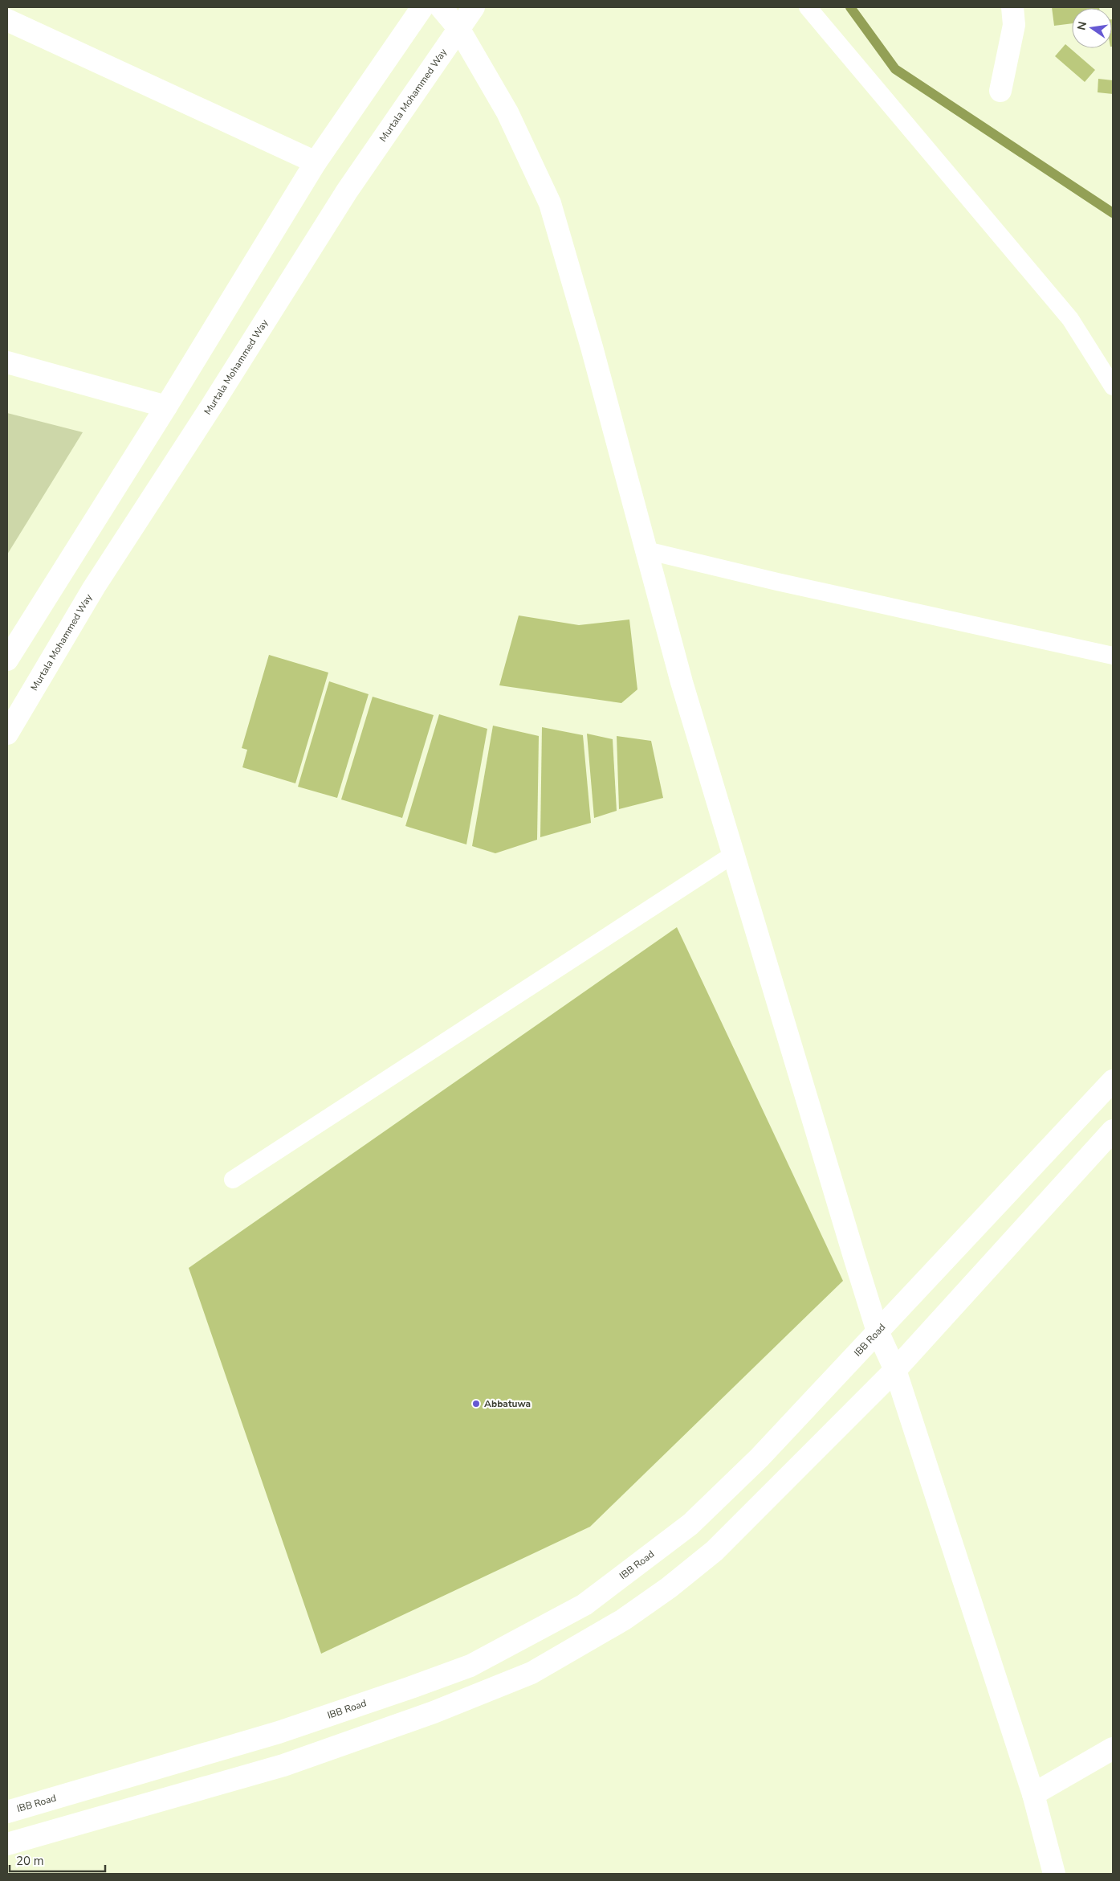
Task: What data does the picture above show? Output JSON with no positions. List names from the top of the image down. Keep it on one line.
{"streets":{"main road":["Murtala Mohammed Way","IBB Road"]},"places":["Abbatuwa"],"scale_bar":"20 m","north":"left"}
